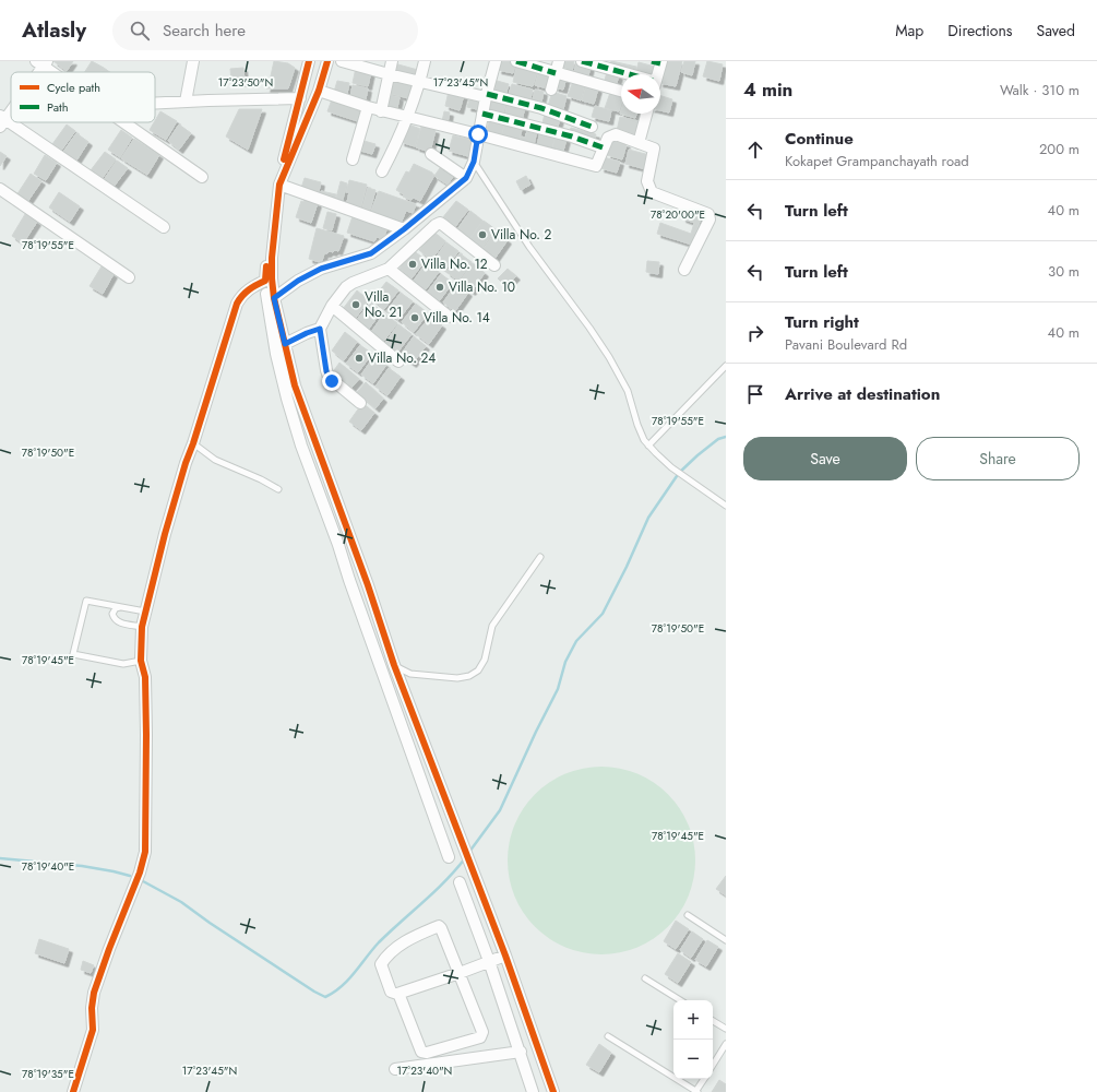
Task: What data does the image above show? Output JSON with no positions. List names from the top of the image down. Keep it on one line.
{"places":["Villa No. 2","Villa No. 12","Villa No. 10","Villa No. 21","Villa No. 14","Villa No. 24"],"legend":["Cycle path","Path"],"north":"left","page":{"header":"Atlasly","search":"Search here","nav":["Map","Directions","Saved"],"heading":["4 min","Walk · 310 m"],"list":[["Continue","Kokapet Grampanchayath road","200 m"],["Turn left","40 m"],["Turn left","30 m"],["Turn right","Pavani Boulevard Rd","40 m"],"Arrive at destination"],"buttons":["Save","Share"],"map_buttons":["+","−"]},"coordinates":["17°23'50\"N","17°23'45\"N","78°20'00\"E","78°19'55\"E","78°19'50\"E","78°19'45\"E","78°19'40\"E","17°23'40\"N","78°19'35\"E"]}
